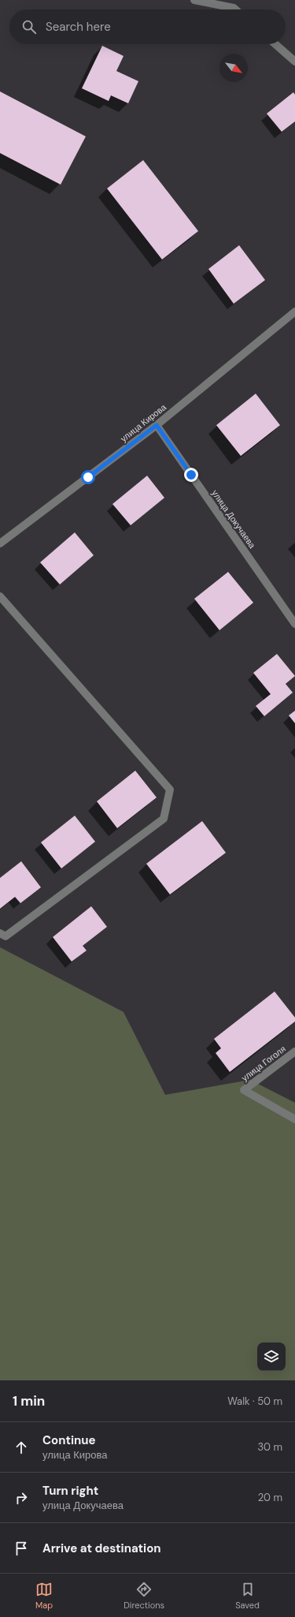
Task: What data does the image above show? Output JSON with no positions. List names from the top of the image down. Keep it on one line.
{"streets":{"street":["улица Кирова","улица Докучаева","улица Гоголя"]},"crossings":[["улица Кирова","улица Докучаева"]],"north":"bottom right","page":{"search":"Search here","heading":["1 min","Walk · 50 m"],"list":[["Continue","улица Кирова","30 m"],["Turn right","улица Докучаева","20 m"],"Arrive at destination"],"nav":["Map","Directions","Saved"]}}
